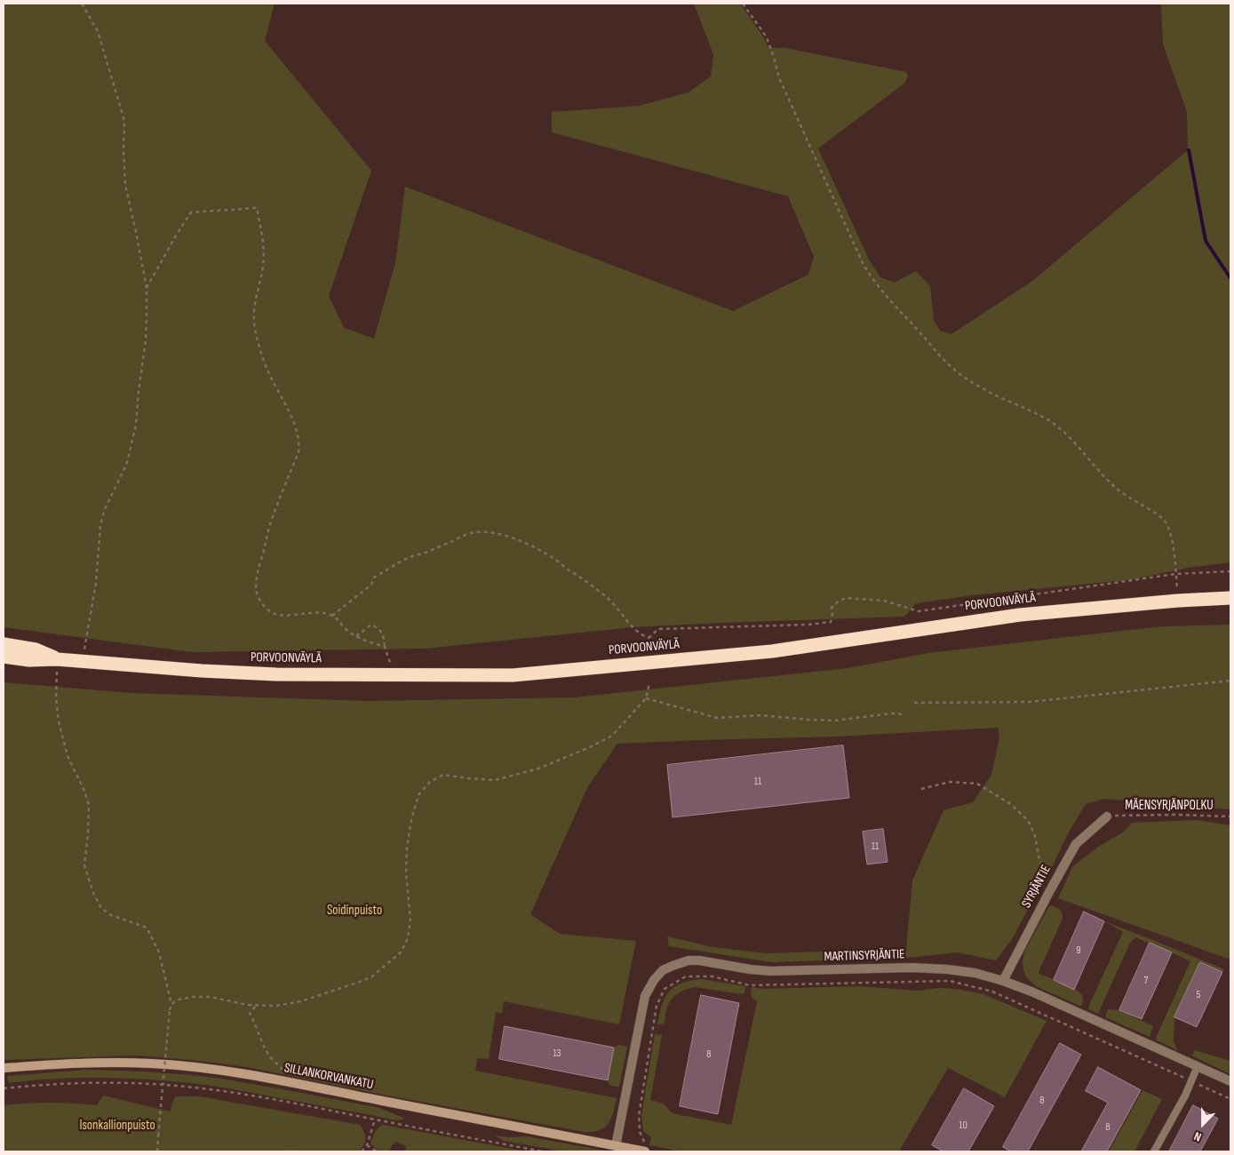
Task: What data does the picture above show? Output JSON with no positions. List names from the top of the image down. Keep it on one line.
{"streets":{"highway":["PORVOONVÄYLÄ"],"main road":["SILLANKORVANKATU"],"street":["SYRJÄNTIE","MARTINSYRJÄNTIE"],"path":["MÄENSYRJÄNPOLKU"]},"crossings":[["MÄENSYRJÄNPOLKU","SYRJÄNTIE"],["SYRJÄNTIE","MARTINSYRJÄNTIE"],["MARTINSYRJÄNTIE","SILLANKORVANKATU"]],"parks":["Soidinpuisto","Isonkallionpuisto"],"house_numbers":["11","11","9","7","5","13","8","8","10","8"],"north":"bottom"}
